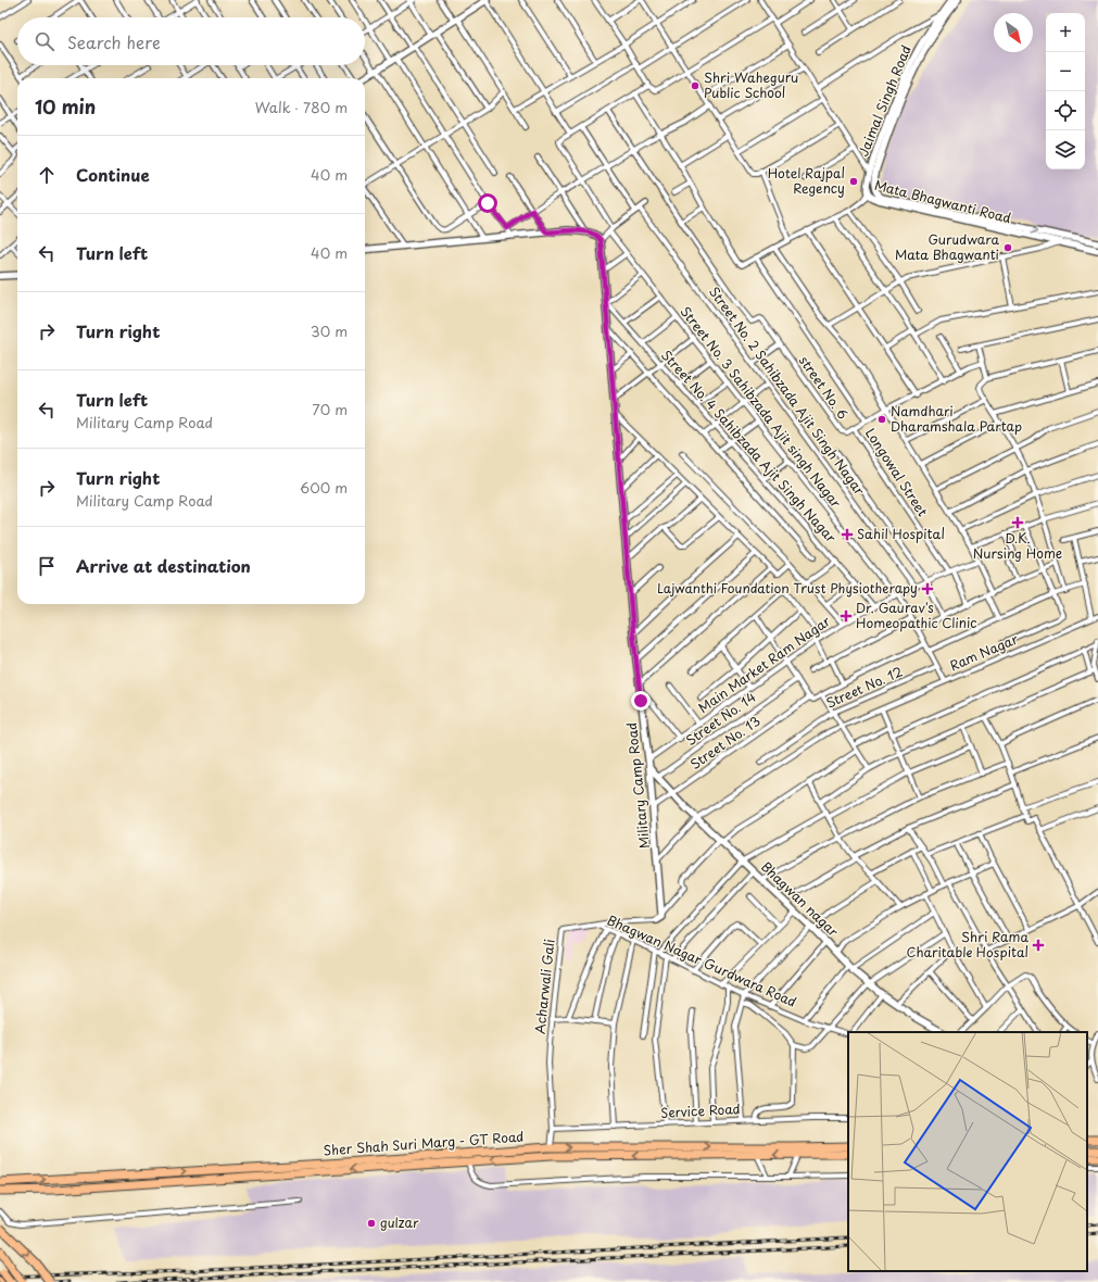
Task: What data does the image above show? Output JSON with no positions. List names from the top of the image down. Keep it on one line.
{"streets":{"main road":["Sher Shah Suri Marg - GT Road"],"street":["Jaimal Singh Road","Mata Bhagwanti Road","street No. 6","Street No. 2 Sahibzada Ajit Singh Nagar","Street No. 3 Sahibzada Ajit singh Nagar","Street No. 4 Sahibzada Ajit Singh Nagar","Longowal Street","Ram Nagar","Main Market Ram Nagar","Street No. 12","Street No. 14","Street No. 13","Military Camp Road","Bhagwan nagar","Bhagwan Nagar Gurdwara Road","Acharwali Gali","Service Road"]},"crossings":[["Jaimal Singh Road","Mata Bhagwanti Road"],["street No. 6","Longowal Street"],["Street No. 2 Sahibzada Ajit Singh Nagar","Main Market Ram Nagar"],["Street No. 3 Sahibzada Ajit singh Nagar","Ram Nagar"],["Street No. 3 Sahibzada Ajit singh Nagar","Main Market Ram Nagar"],["Street No. 4 Sahibzada Ajit Singh Nagar","Main Market Ram Nagar"],["Street No. 4 Sahibzada Ajit Singh Nagar","Military Camp Road"],["Longowal Street","Main Market Ram Nagar"],["Ram Nagar","Main Market Ram Nagar"],["Ram Nagar","Street No. 12"],["Main Market Ram Nagar","Military Camp Road"],["Street No. 14","Bhagwan nagar"],["Street No. 13","Military Camp Road"],["Street No. 13","Bhagwan nagar"],["Military Camp Road","Bhagwan nagar"],["Bhagwan Nagar Gurdwara Road","Acharwali Gali"],["Acharwali Gali","Service Road"],["Acharwali Gali","Sher Shah Suri Marg - GT Road"]],"places":{"other":["Shri Waheguru Public School","Hotel Rajpal Regency","Gurudwara Mata Bhagwanti","Namdhari Dharamshala Partap","gulzar"],"health":["D.K. Nursing Home","Sahil Hospital","Lajwanthi Foundation Trust Physiotherapy","Dr. Gaurav's Homeopathic Clinic","Shri Rama Charitable Hospital"]},"north":"bottom right","page":{"map_buttons":["+","−"],"search":"Search here","heading":["10 min","Walk · 780 m"],"list":[["Continue","40 m"],["Turn left","40 m"],["Turn right","30 m"],["Turn left","Military Camp Road","70 m"],["Turn right","Military Camp Road","600 m"],"Arrive at destination"]}}
